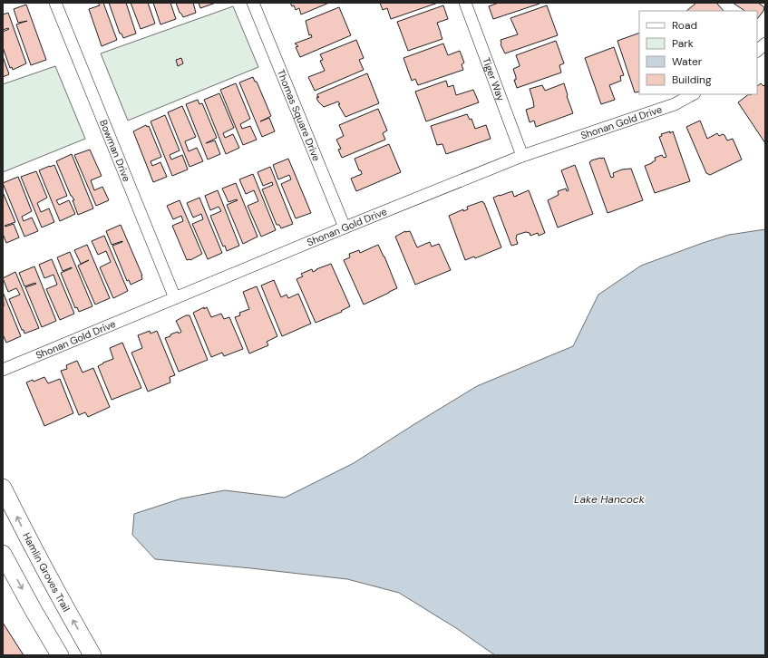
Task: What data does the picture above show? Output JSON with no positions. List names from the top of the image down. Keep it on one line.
{"streets":{"main road":["Hamlin Groves Trail"],"street":["Tiger Way","Thomas Square Drive","Shonan Gold Drive","Bowman Drive"]},"crossings":[["Tiger Way","Shonan Gold Drive"],["Thomas Square Drive","Shonan Gold Drive"],["Shonan Gold Drive","Bowman Drive"]],"water":["Lake Hancock"],"legend":["Road","Park","Water","Building"]}
